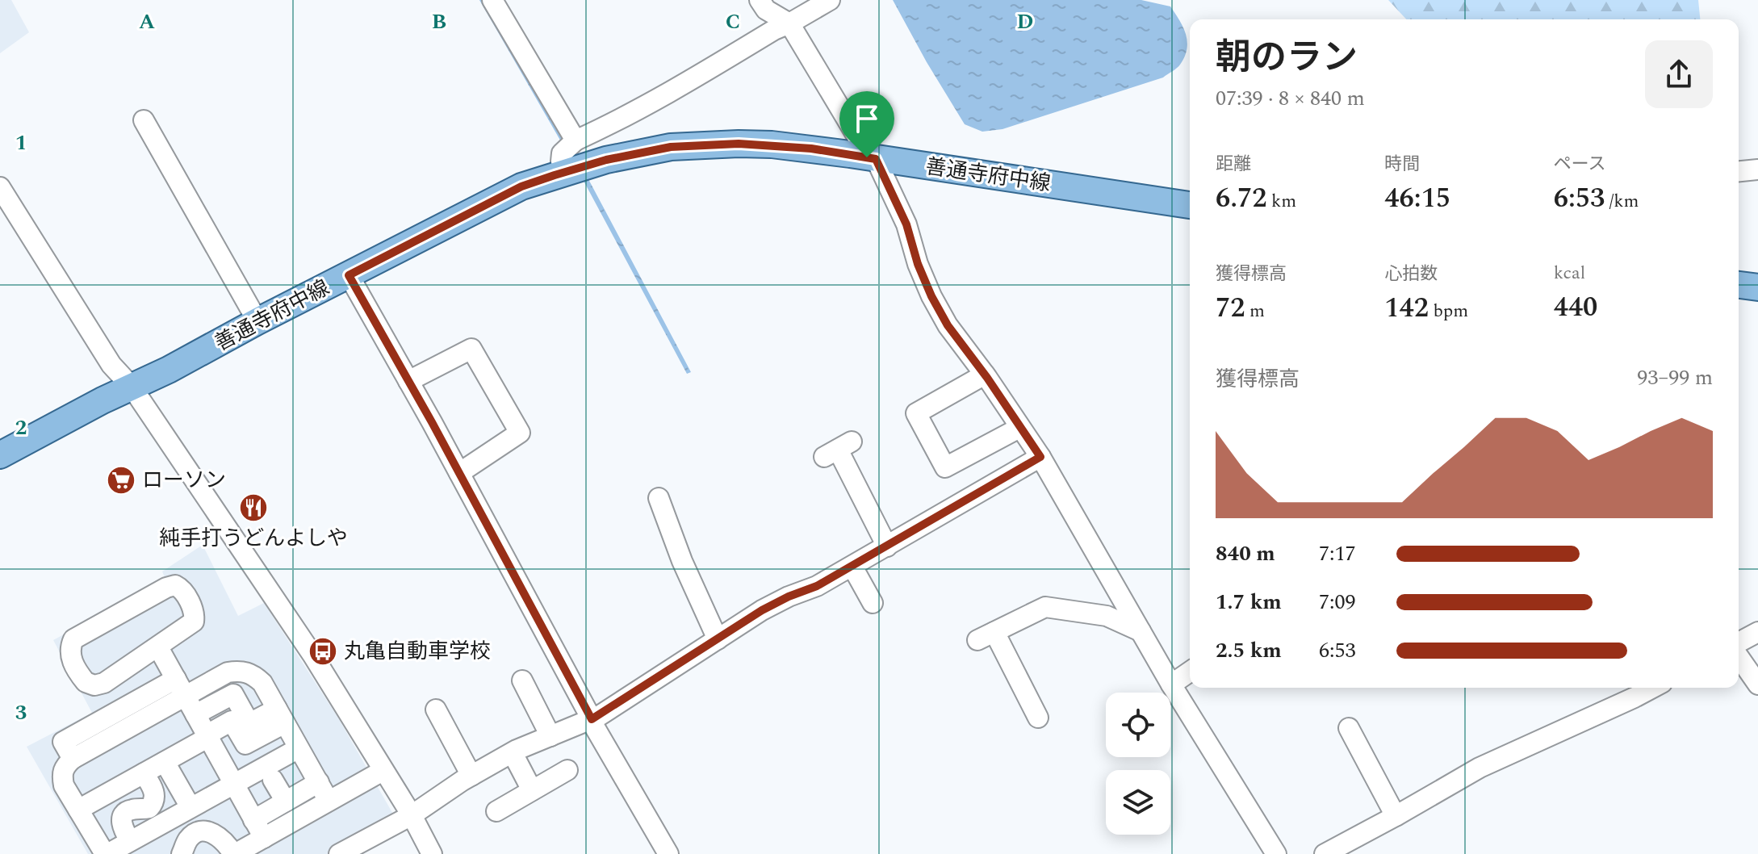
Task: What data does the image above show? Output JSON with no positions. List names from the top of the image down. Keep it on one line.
{"streets":{"main road":["善通寺府中線"]},"places":{"supermarket":["ローソン"],"restaurant":["純手打うどんよしや"],"bus stop":["丸亀自動車学校"]},"page":{"heading":["朝のラン","07:39 · 8 × 840 m"],"stats":[["距離","6.72 km"],["時間","46:15"],["ペース","6:53 /km"],["獲得標高","72 m"],["心拍数","142 bpm"],["kcal","440"]],"chart":["獲得標高","93–99 m"],"list":[{"name":"840 m","note":"7:17"},{"name":"1.7 km","note":"7:09"},{"name":"2.5 km","note":"6:53"}]},"grid":{"columns":["A","B","C","D"],"rows":["1","2","3"]}}
